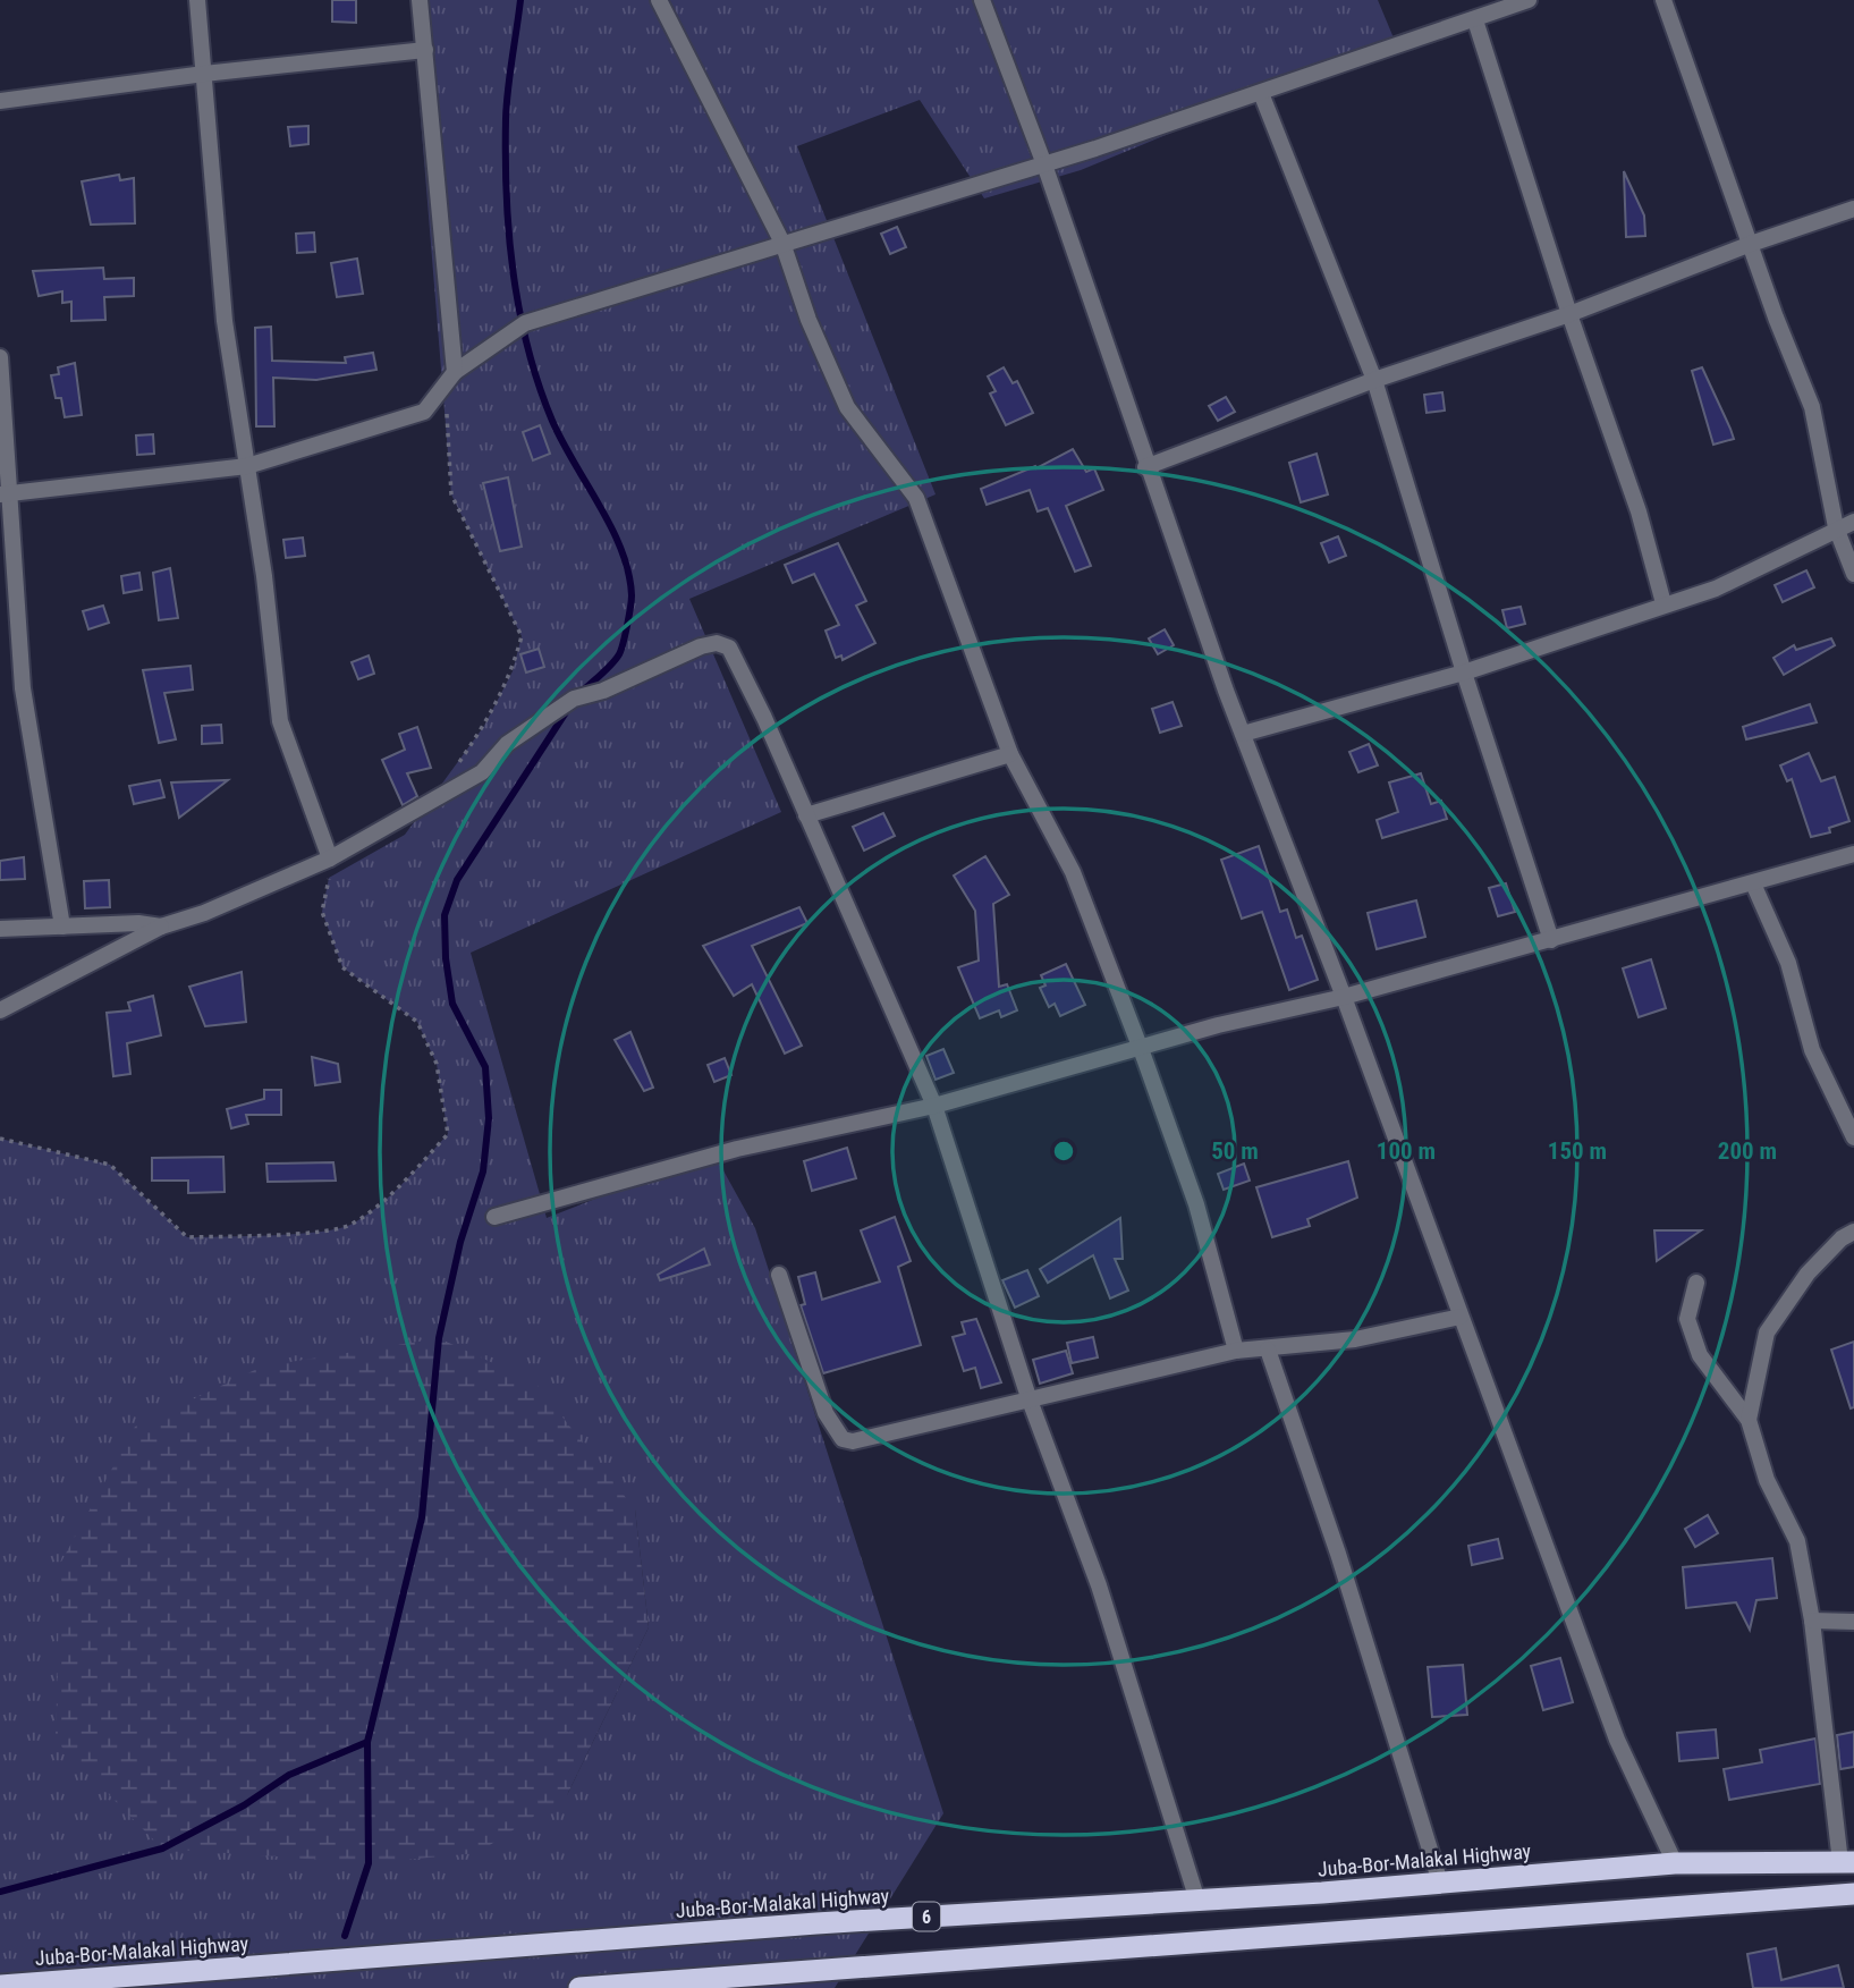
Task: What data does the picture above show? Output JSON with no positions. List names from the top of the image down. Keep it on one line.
{"streets":{"highway":["Juba-Bor-Malakal Highway","6"]},"rings":["50 m","100 m","150 m","200 m"]}
